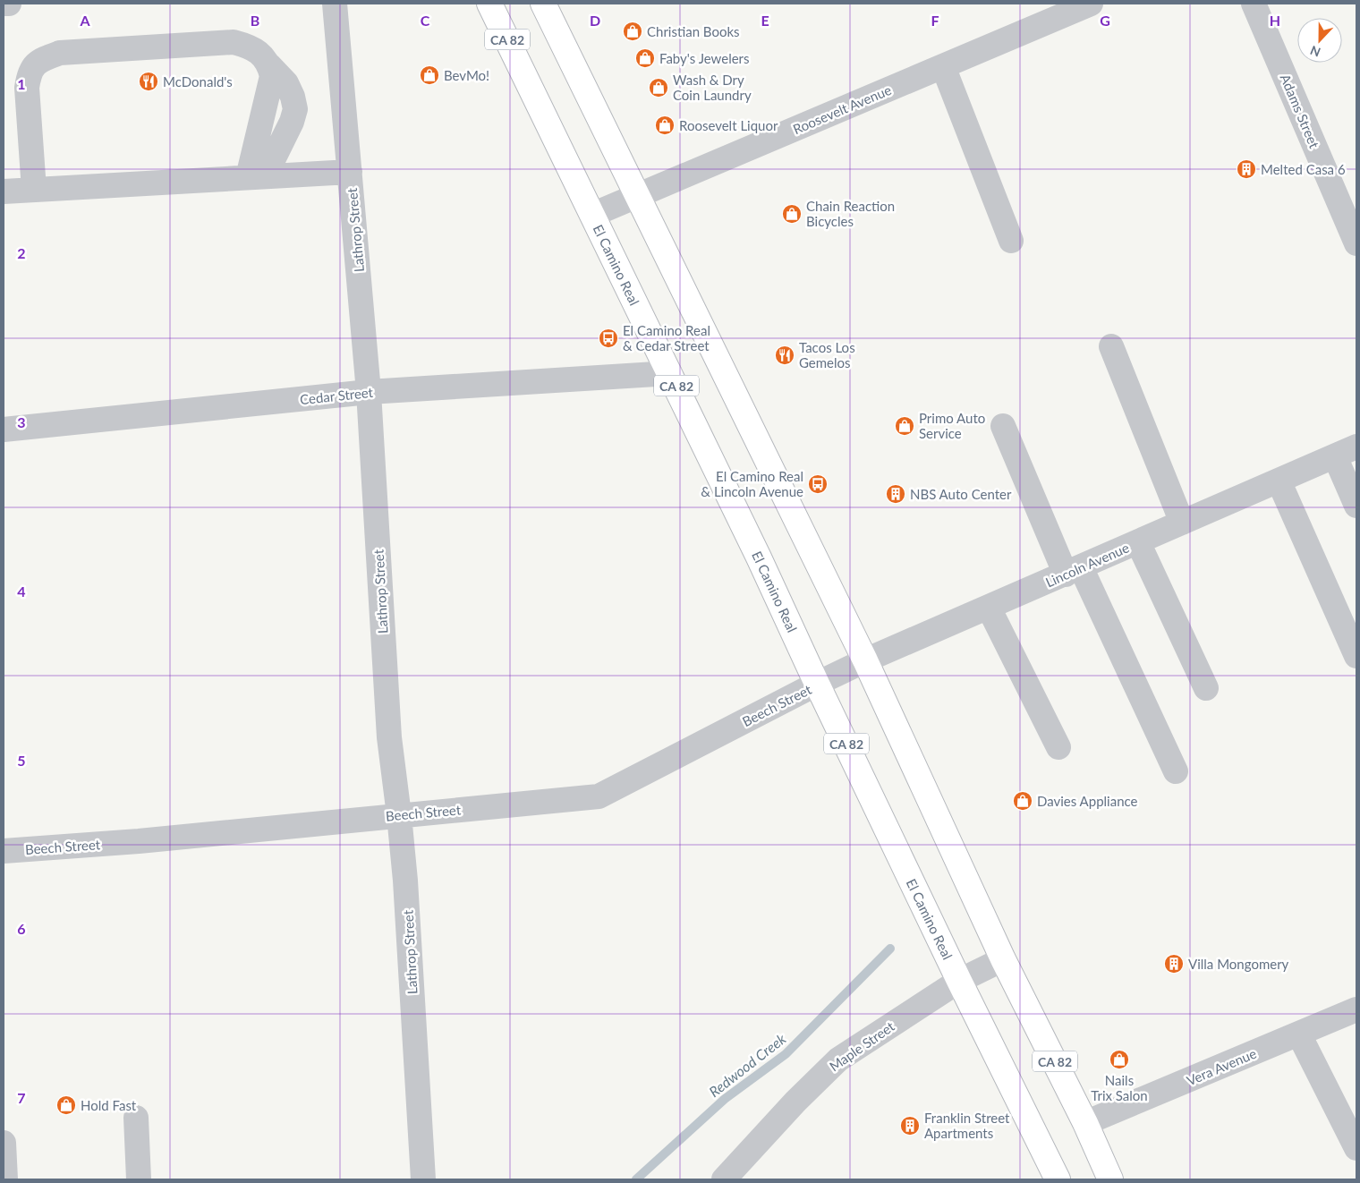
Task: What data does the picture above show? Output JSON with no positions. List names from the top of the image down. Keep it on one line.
{"streets":{"main road":["CA 82","El Camino Real"],"street":["Roosevelt Avenue","Adams Street","Lathrop Street","Cedar Street","Lincoln Avenue","Beech Street","Maple Street","Vera Avenue"]},"crossings":[["CA 82","Roosevelt Avenue"],["CA 82","Lincoln Avenue"],["CA 82","Maple Street"],["CA 82","Vera Avenue"],["Roosevelt Avenue","El Camino Real"],["Lathrop Street","Cedar Street"],["Lathrop Street","Beech Street"],["El Camino Real","Cedar Street"],["El Camino Real","Lincoln Avenue"],["El Camino Real","Beech Street"],["El Camino Real","Maple Street"],["Lincoln Avenue","Beech Street"]],"water":["Redwood Creek"],"places":{"shop":["Christian Books","Faby's Jewelers","BevMo!","Wash & Dry Coin Laundry","Roosevelt Liquor","Chain Reaction Bicycles","Primo Auto Service","Davies Appliance","Nails Trix Salon","Hold Fast"],"restaurant":["McDonald's","Tacos Los Gemelos"],"building":["Melted Casa 6","NBS Auto Center","Villa Mongomery","Franklin Street Apartments"],"bus stop":["El Camino Real & Cedar Street","El Camino Real & Lincoln Avenue"]},"north":"bottom","grid":{"columns":["A","B","C","D","E","F","G","H"],"rows":["1","2","3","4","5","6","7"]}}
